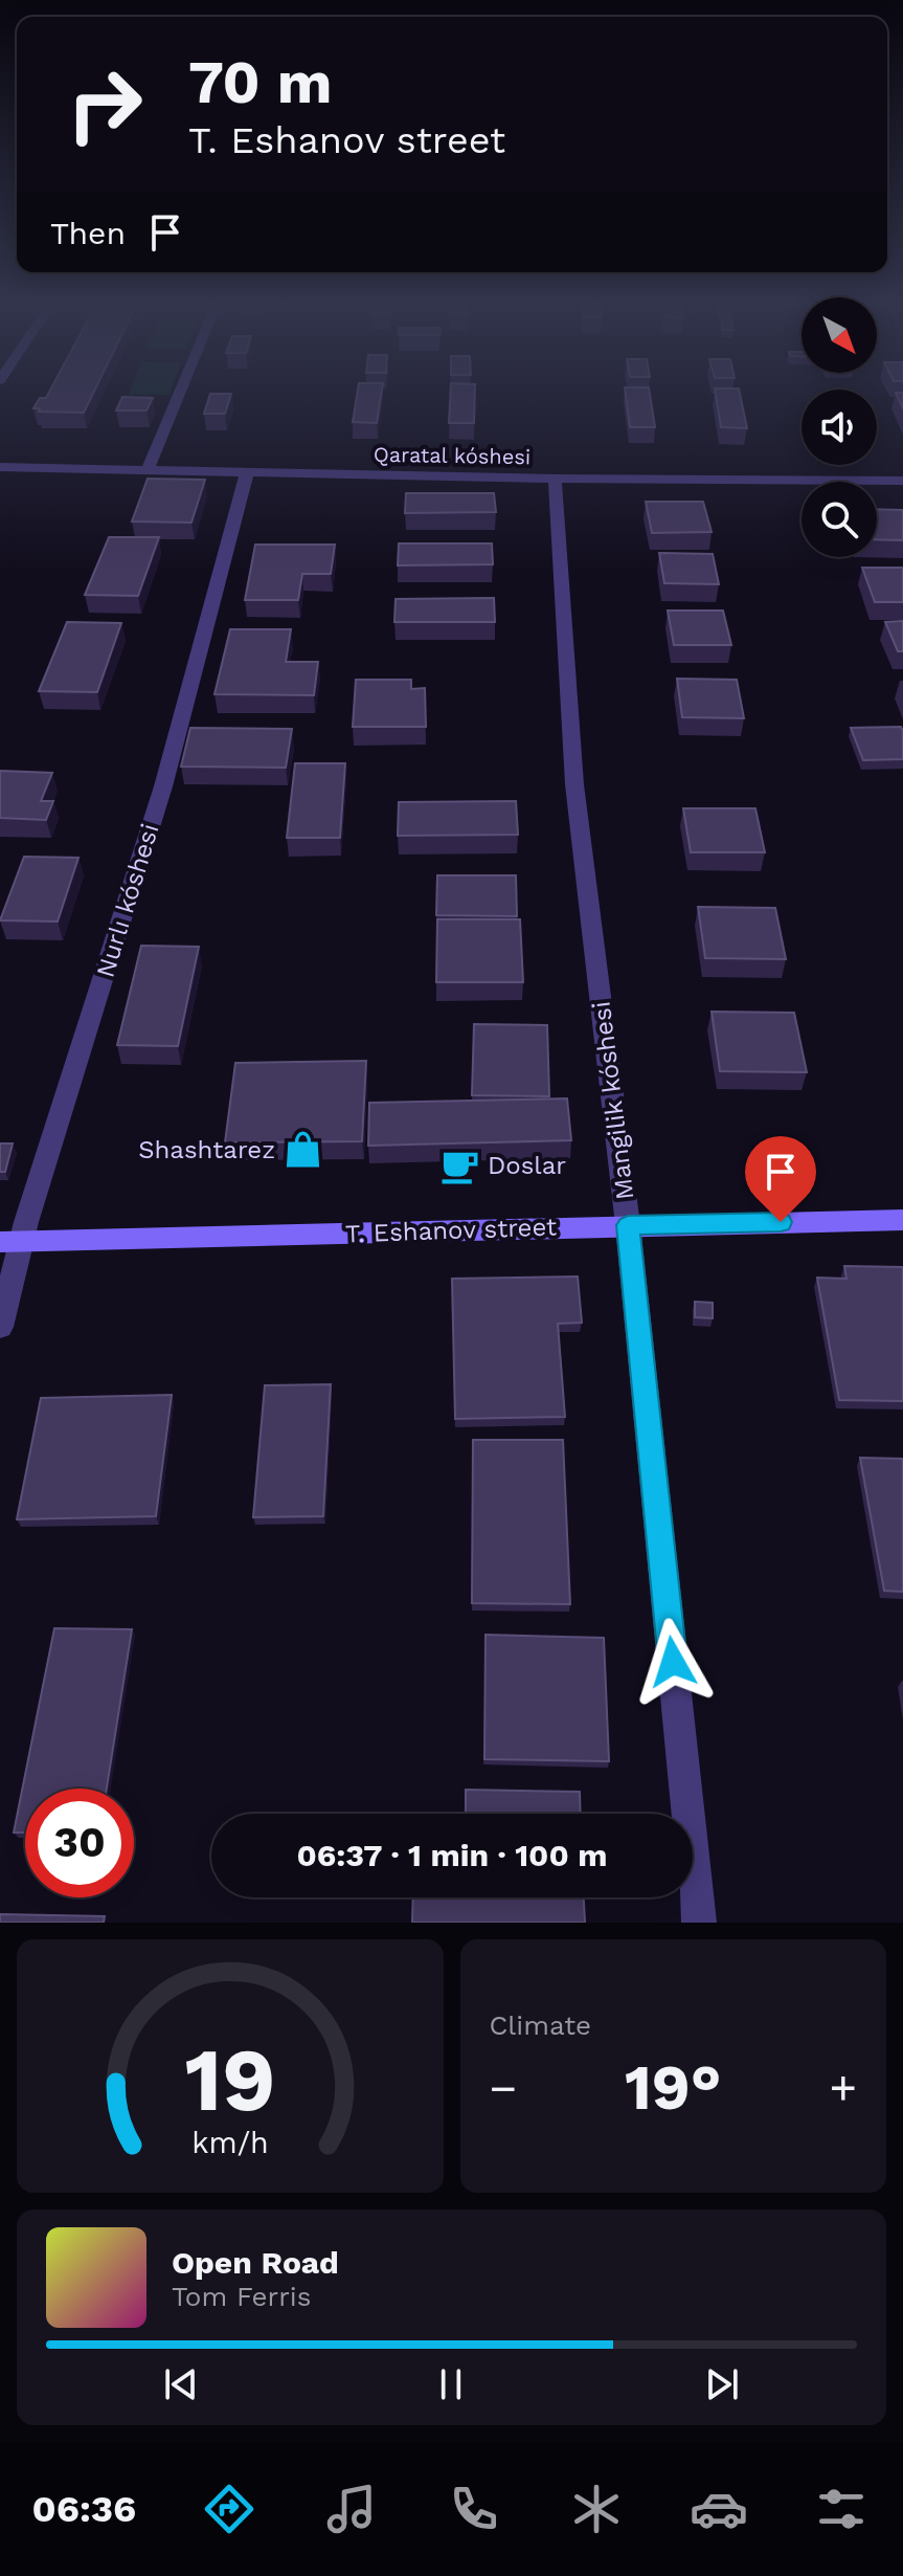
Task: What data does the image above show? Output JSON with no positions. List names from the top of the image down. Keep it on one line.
{"streets":{"main road":["T. Eshanov street"],"street":["Qaratal kóshesi","Nurlı kóshesi","Mangilik kóshesi"]},"crossings":[["Qaratal kóshesi","Nurlı kóshesi"],["Qaratal kóshesi","Mangilik kóshesi"],["Nurlı kóshesi","T. Eshanov street"],["Mangilik kóshesi","T. Eshanov street"]],"places":{"shop":["Shashtarez"],"cafe":["Doslar"]},"north":"bottom right","page":{"turn":["70 m","T. Eshanov street"],"then":"Then","limit":"30","trip":"06:37 · 1 min · 100 m","tile":"Climate","heat":["−","19°","+"],"song":["Open Road","Tom Ferris"],"tabs":"06:36","gauge":["19","km/h"]}}
